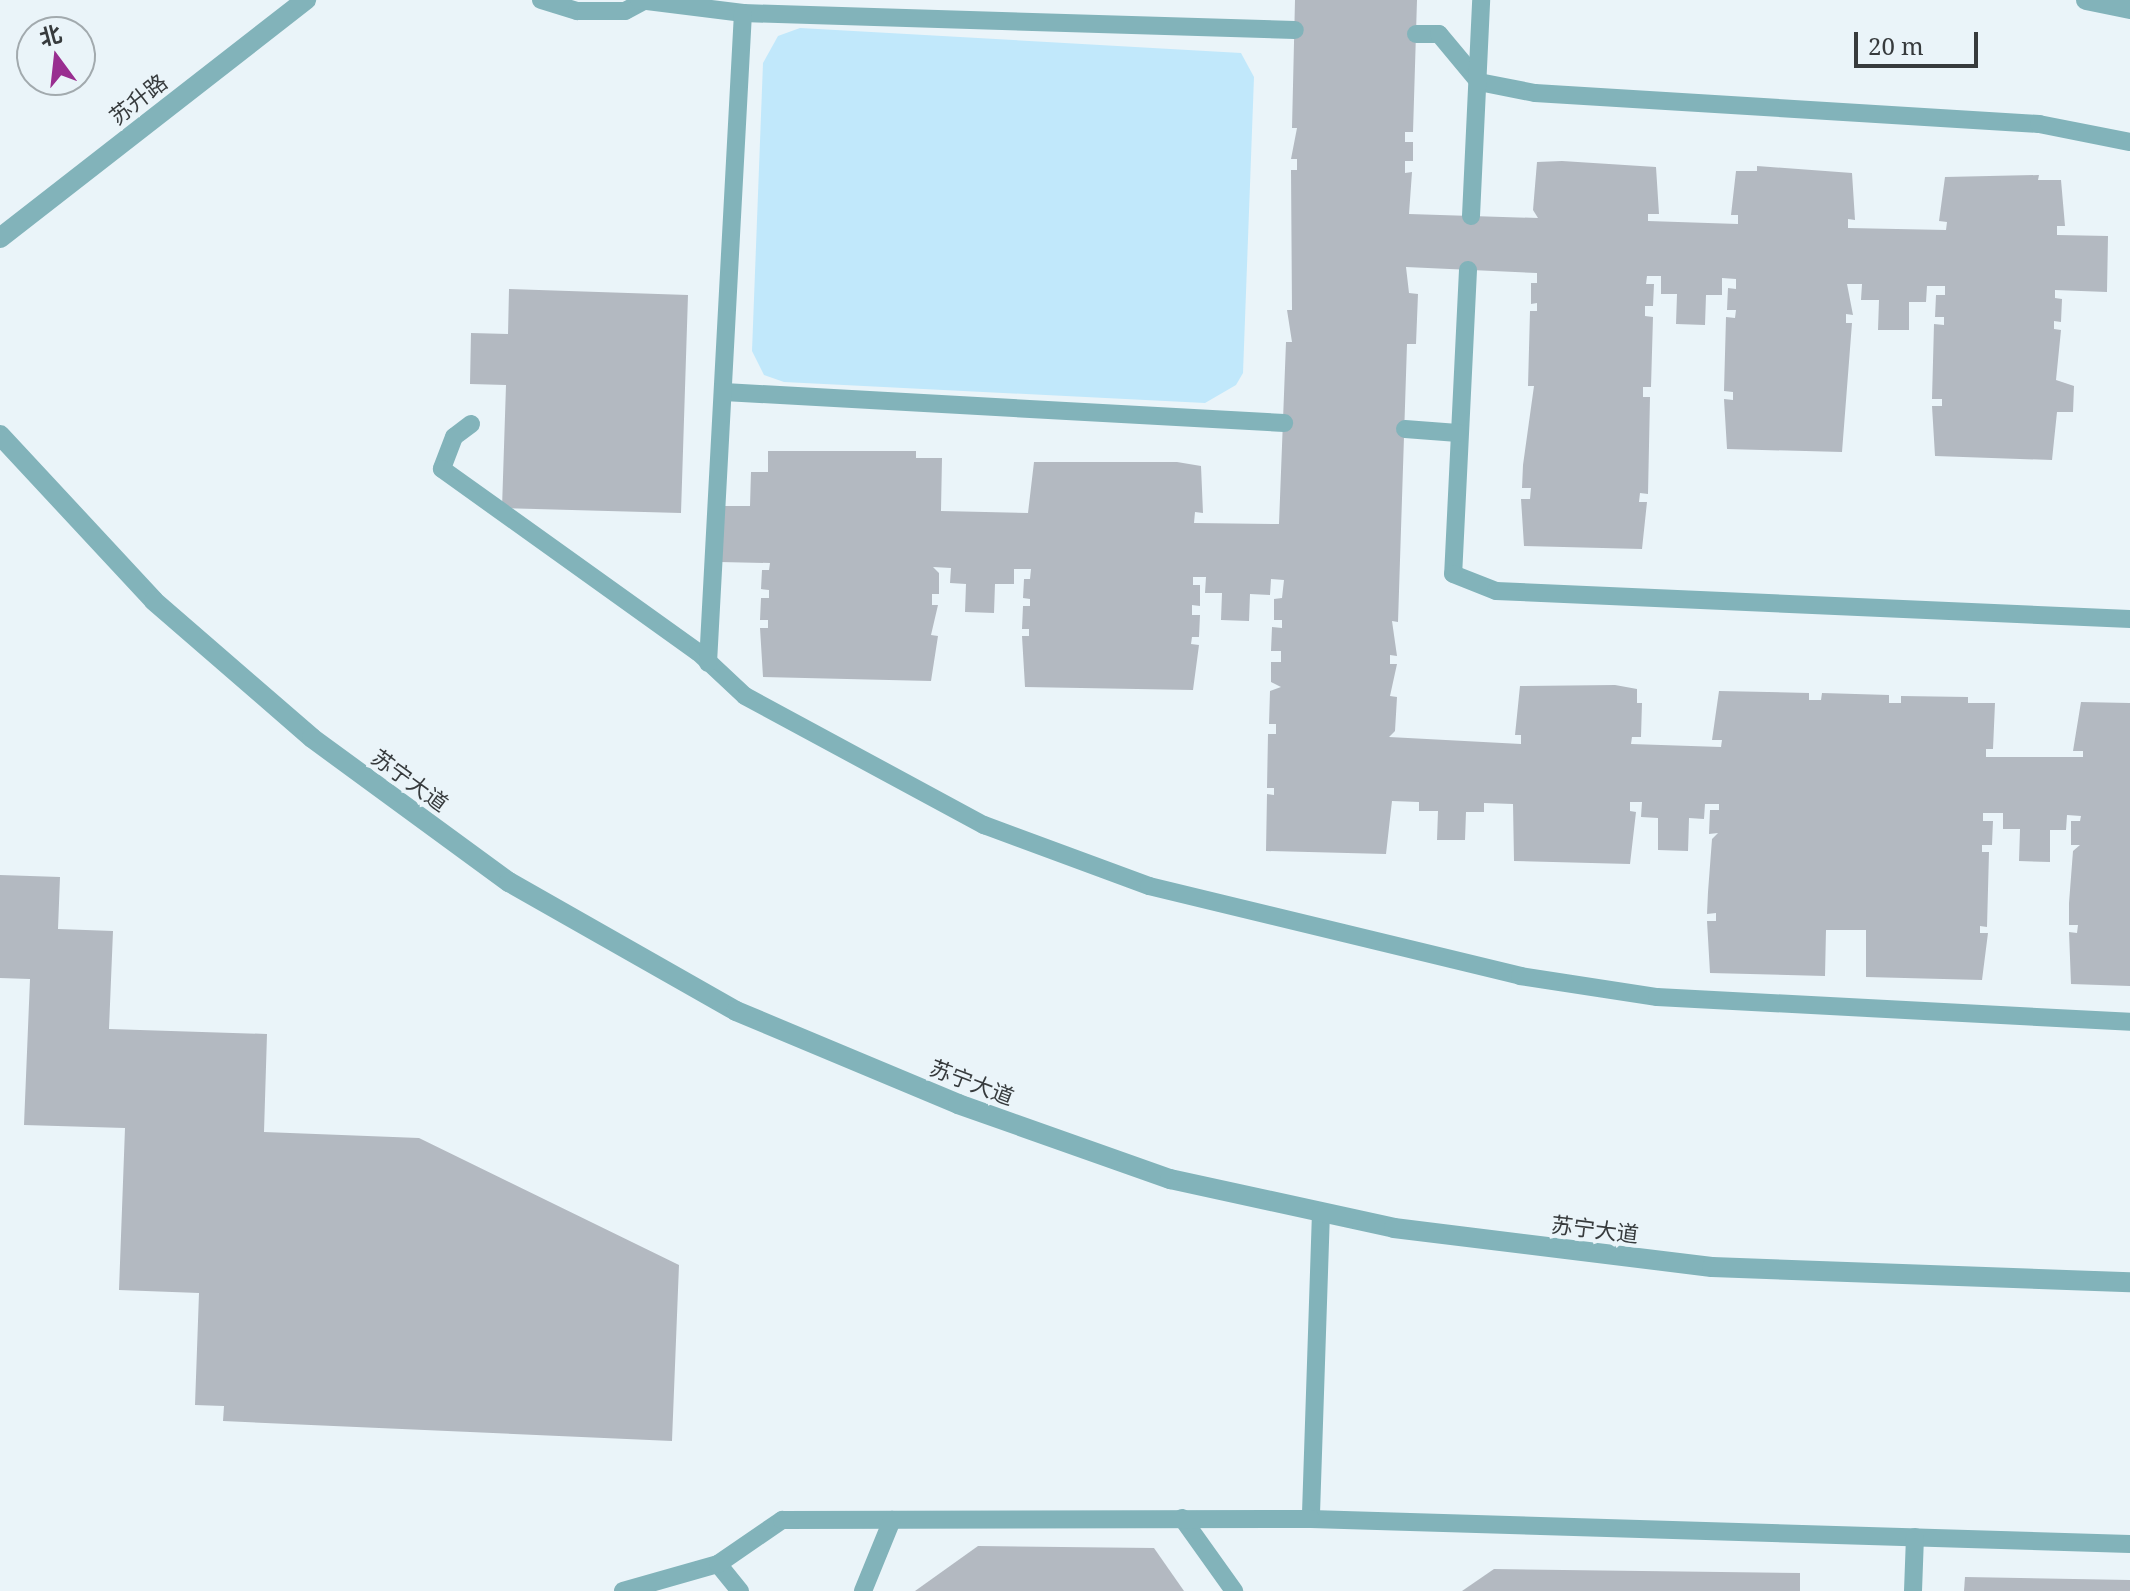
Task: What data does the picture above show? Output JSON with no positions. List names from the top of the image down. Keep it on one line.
{"streets":{"street":["苏升路","苏宁大道"]},"scale_bar":"20 m","north":"top"}
